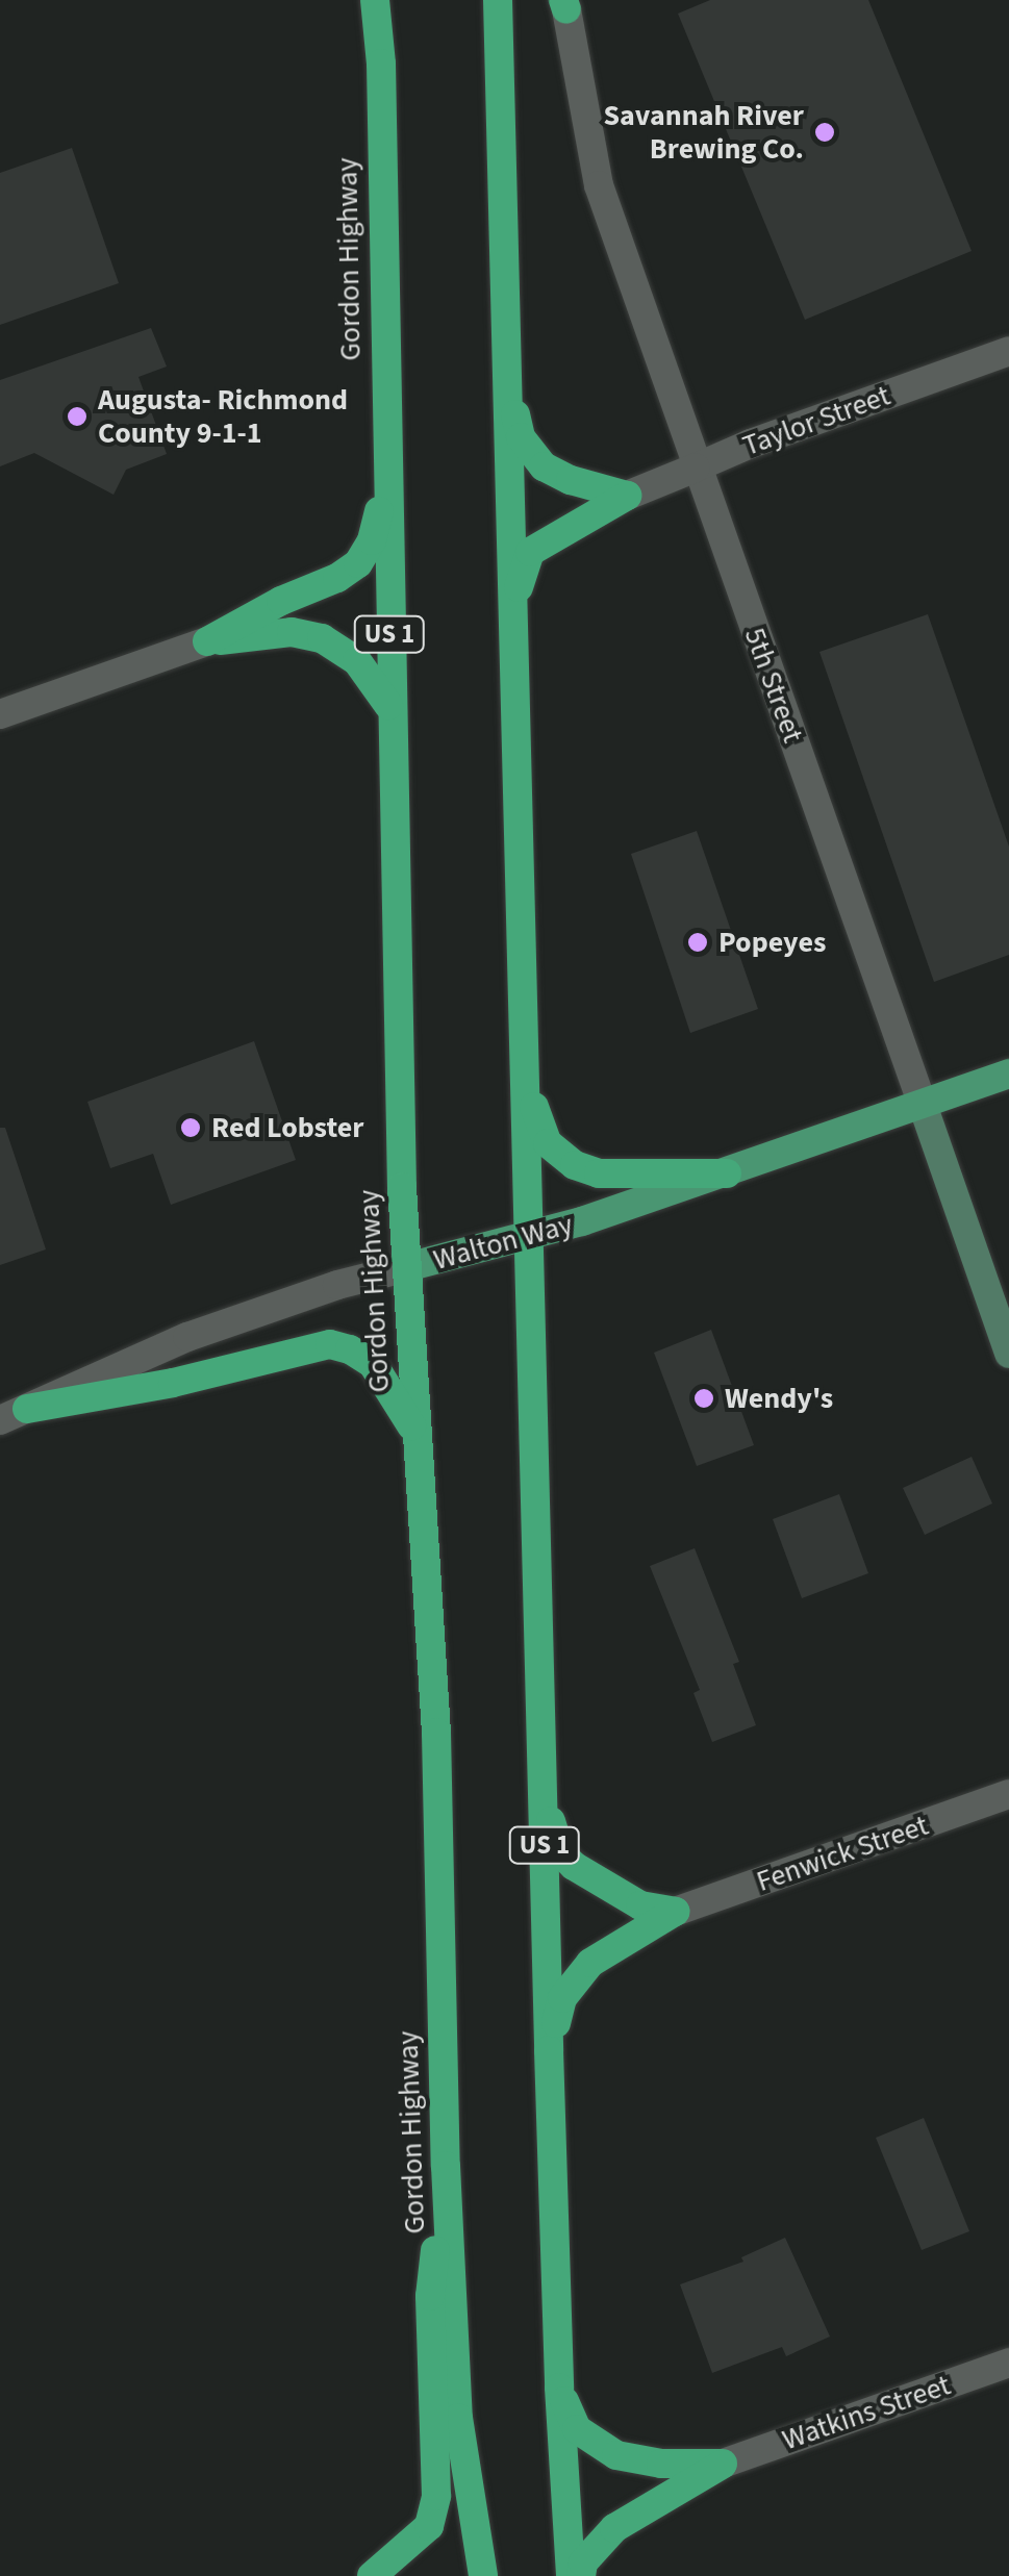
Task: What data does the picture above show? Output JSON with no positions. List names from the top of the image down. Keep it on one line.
{"streets":{"highway":["Gordon Highway","US 1"],"main road":["5th Street","Walton Way"],"street":["Taylor Street","Fenwick Street","Watkins Street"]},"crossings":[["Gordon Highway","Walton Way"],["Taylor Street","5th Street"],["US 1","Walton Way"],["5th Street","Walton Way"]],"places":["Savannah River Brewing Co.","Augusta- Richmond County 9-1-1","Popeyes","Red Lobster","Wendy's"]}
